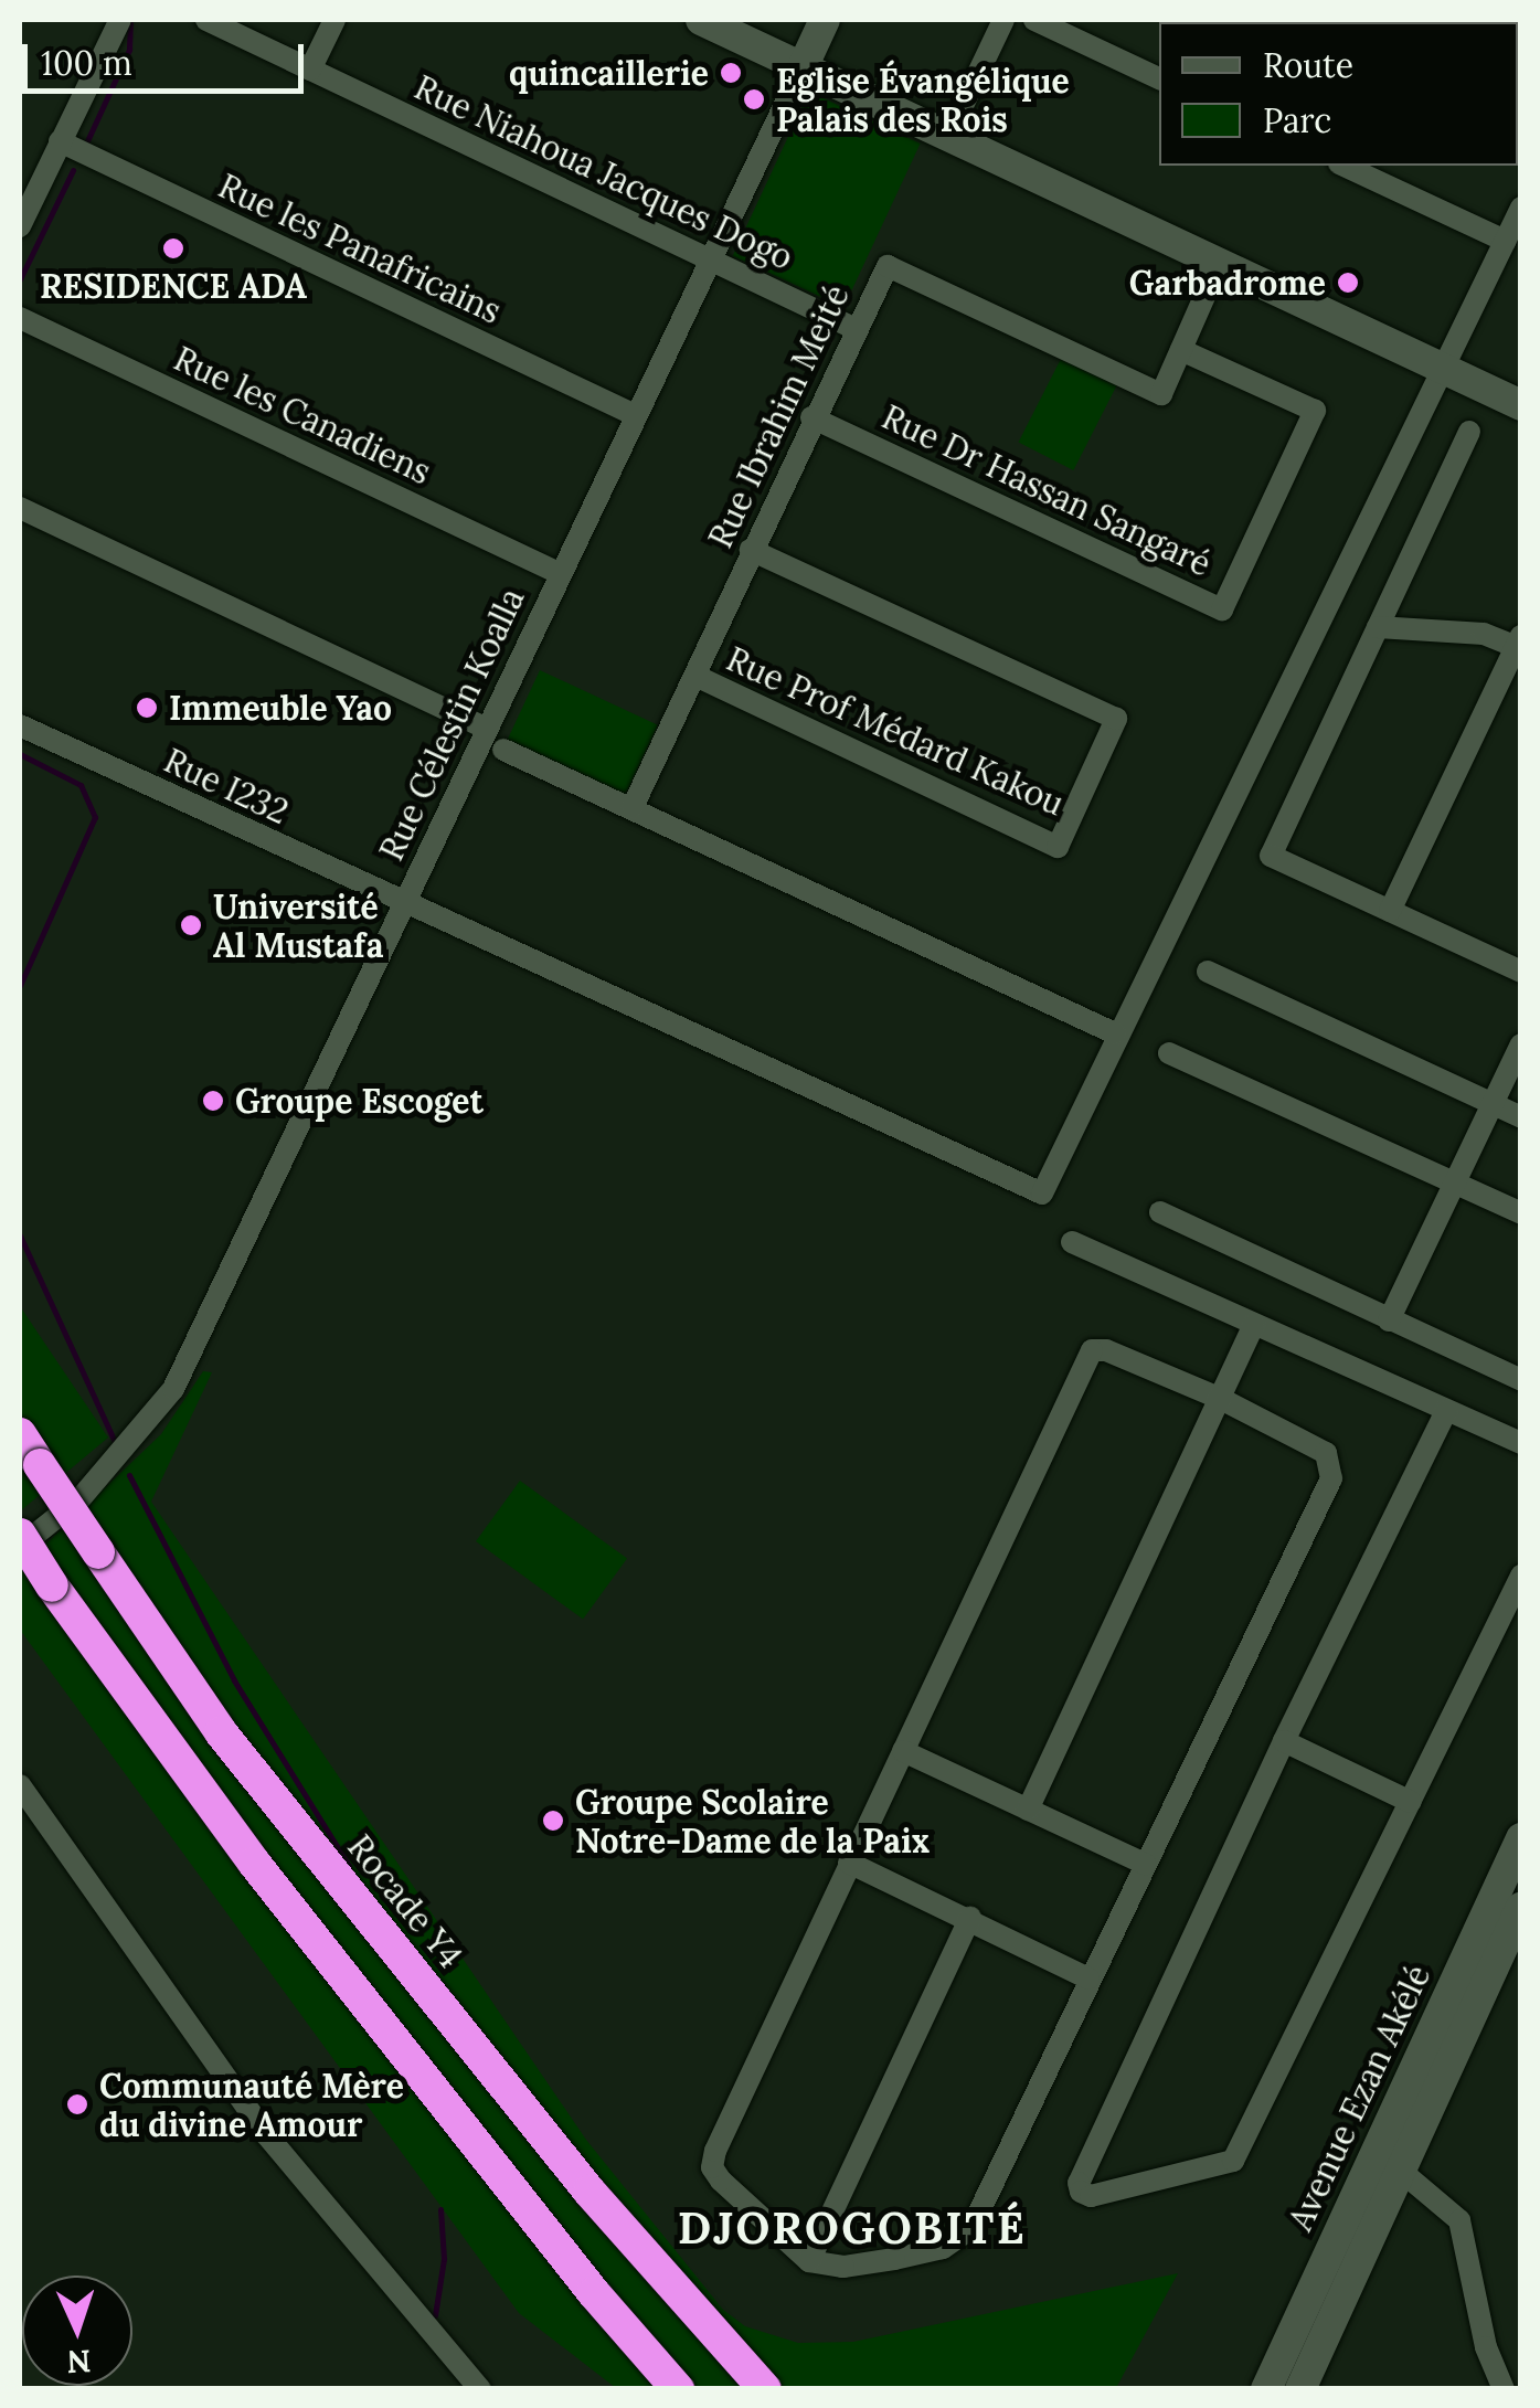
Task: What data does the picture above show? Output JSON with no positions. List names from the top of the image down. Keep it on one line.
{"streets":{"highway":["Rocade Y4"],"main road":["Avenue Ezan Akélé"],"street":["Rue Niahoua Jacques Dogo","Rue les Panafricains","Rue les Canadiens","Rue Ibrahim Meité","Rue Dr Hassan Sangaré","Rue Célestin Koalla","Rue Prof Médard Kakou","Rue I232"]},"crossings":[["Rue Niahoua Jacques Dogo","Rue Ibrahim Meité"],["Rue Niahoua Jacques Dogo","Rue Célestin Koalla"],["Rue les Panafricains","Rue Célestin Koalla"],["Rue les Canadiens","Rue Célestin Koalla"],["Rue Ibrahim Meité","Rue Dr Hassan Sangaré"],["Rue Ibrahim Meité","Rue Prof Médard Kakou"],["Rue Célestin Koalla","Rue I232"]],"districts":["DJOROGOBITÉ"],"places":["quincaillerie","Eglise Évangélique Palais des Rois","RESIDENCE ADA","Garbadrome","Immeuble Yao","Université Al Mustafa","Groupe Escoget","Groupe Scolaire Notre-Dame de la Paix","Communauté Mère du divine Amour"],"legend":["Route","Parc"],"scale_bar":"100 m","north":"bottom"}
